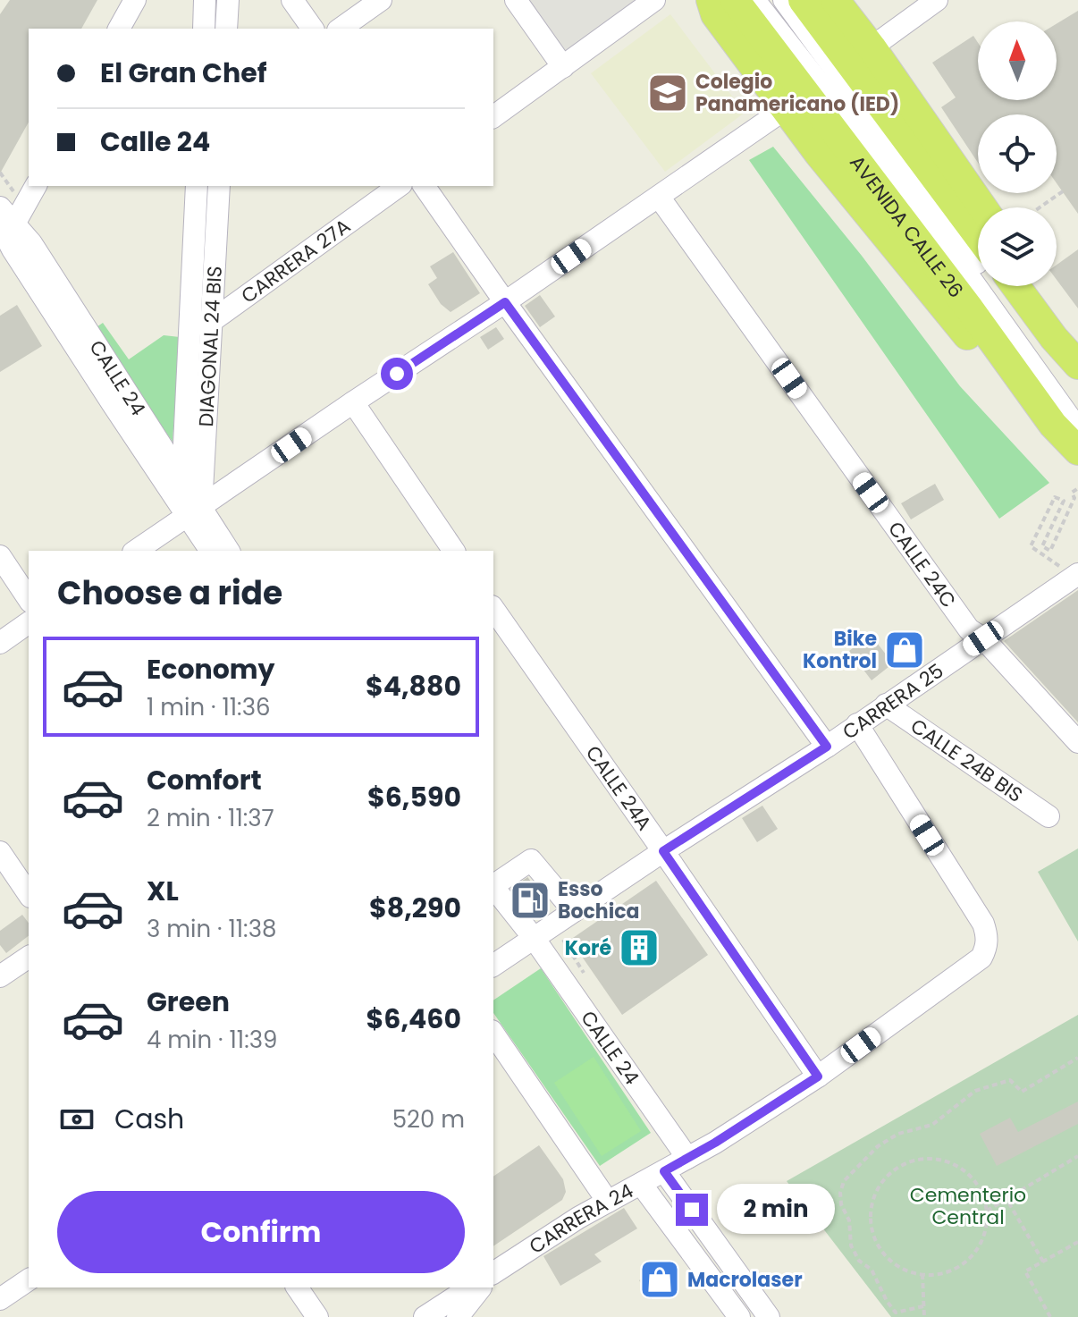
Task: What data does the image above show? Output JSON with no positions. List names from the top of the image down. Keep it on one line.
{"streets":{"main road":["AVENIDA CALLE 26"],"street":["CARRERA 27A","DIAGONAL 24 BIS","CALLE 24","CALLE 24C","CARRERA 25","CALLE 24B BIS","CALLE 24A","CARRERA 24"]},"crossings":[["CARRERA 27A","DIAGONAL 24 BIS"],["DIAGONAL 24 BIS","CALLE 24"],["CALLE 24","CARRERA 25"],["CALLE 24","CARRERA 24"],["CALLE 24C","CARRERA 25"],["CARRERA 25","CALLE 24B BIS"],["CARRERA 25","CALLE 24A"],["CARRERA 25","CARRERA 24"],["CALLE 24A","CARRERA 24"]],"parks":["Cementerio Central"],"places":{"school or university":["Colegio Panamericano (IED)"],"shop":["Bike Kontrol","Macrolaser"],"fuel station":["Esso Bochica"],"building":["Koré"]},"north":"top","page":{"banner":["El Gran Chef","Calle 24"],"heading":"Choose a ride","list":[{"name":"Economy","note":"1 min · 11:36","value":"$4,880"},{"name":"Comfort","note":"2 min · 11:37","value":"$6,590"},{"name":"XL","note":"3 min · 11:38","value":"$8,290"},{"name":"Green","note":"4 min · 11:39","value":"$6,460"}],"pay":["Cash","520 m"],"buttons":"Confirm","bubble":"2 min"}}
